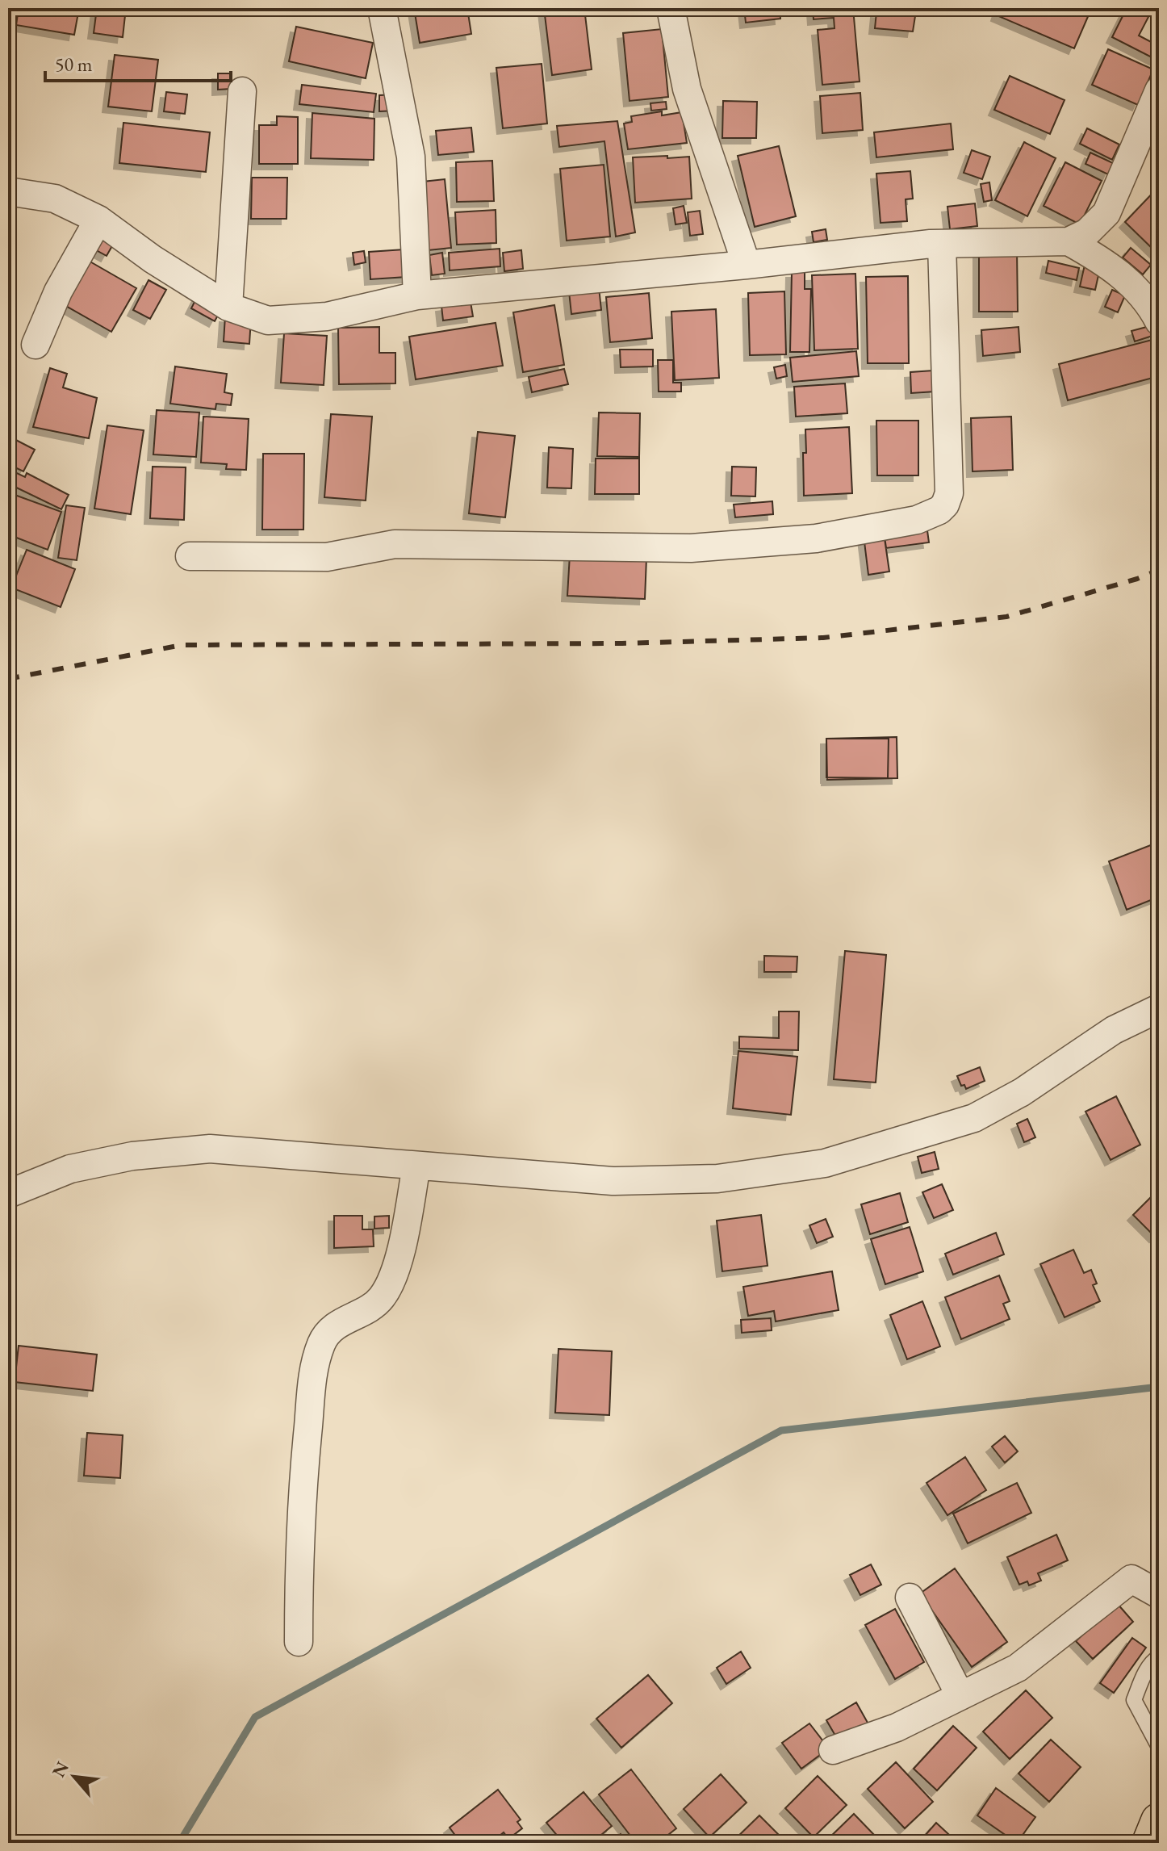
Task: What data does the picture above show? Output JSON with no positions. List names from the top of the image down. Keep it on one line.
{"scale_bar":"50 m","north":"top left"}
